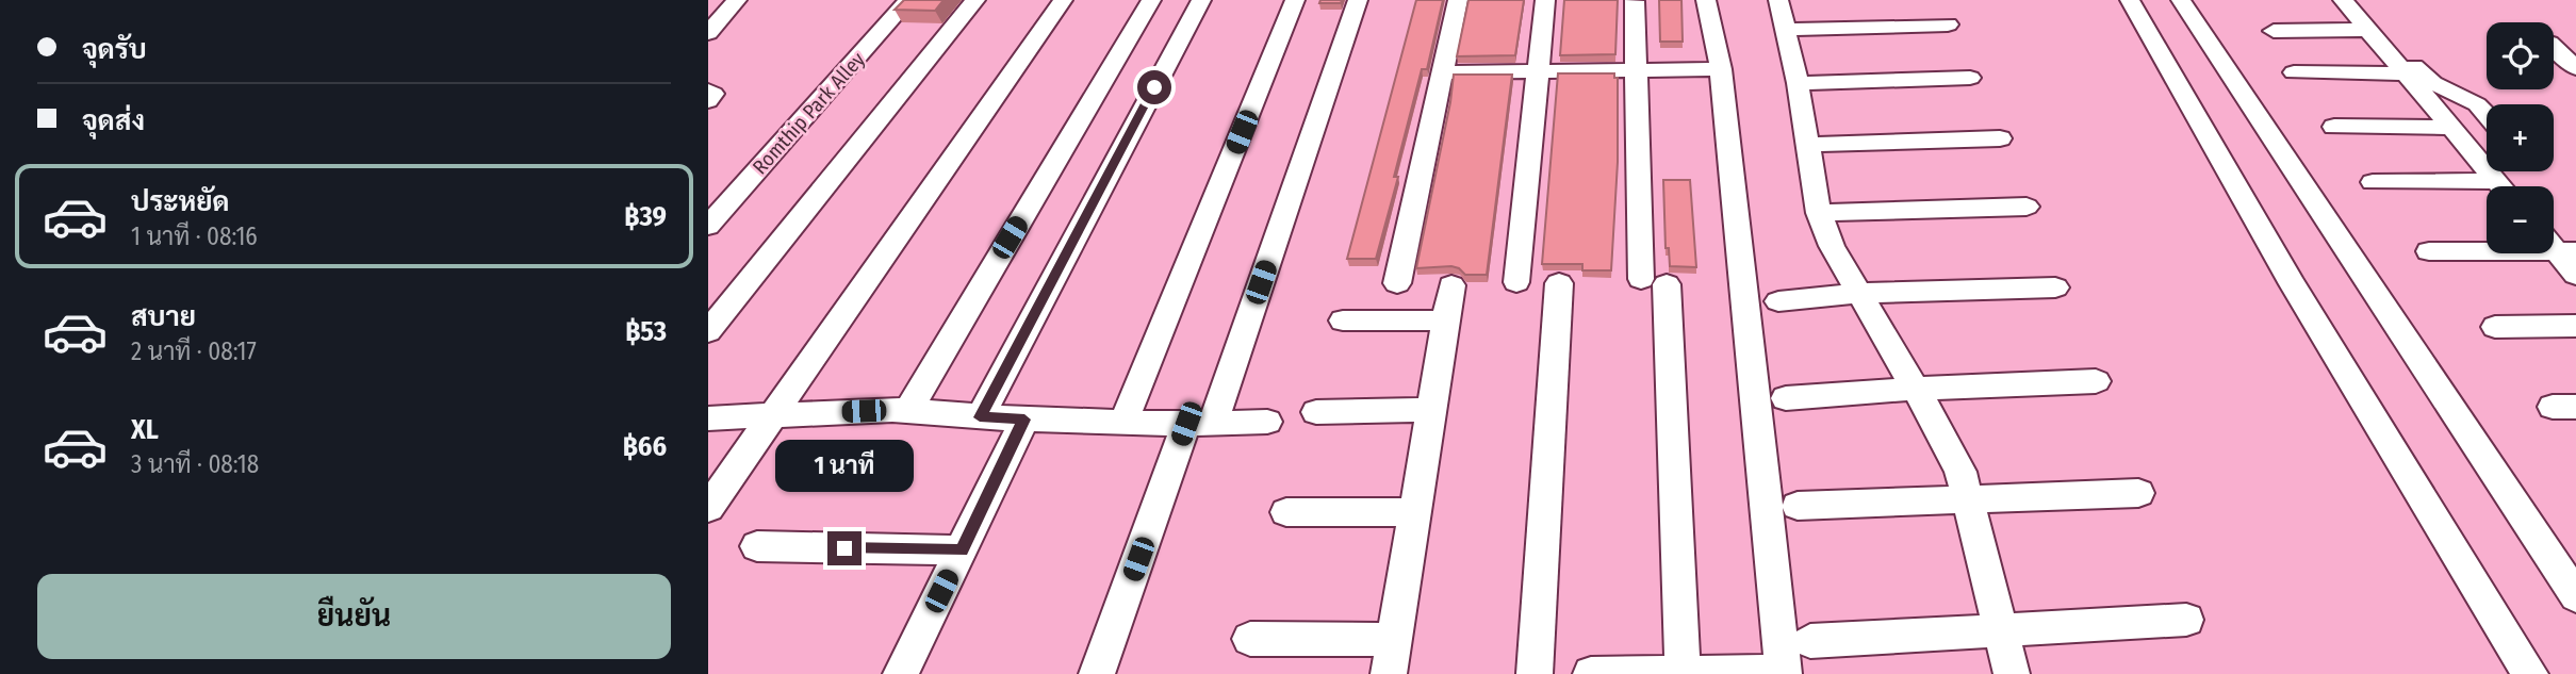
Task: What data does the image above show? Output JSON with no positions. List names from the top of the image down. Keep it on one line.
{"streets":{"street":["Romthip Park Alley"]},"page":{"banner":["จุดรับ","จุดส่ง"],"map_buttons":["+","−"],"list":[{"name":"ประหยัด","note":"1 นาที · 08:16","value":"฿39"},{"name":"สบาย","note":"2 นาที · 08:17","value":"฿53"},{"name":"XL","note":"3 นาที · 08:18","value":"฿66"}],"bubble":"1 นาที","buttons":"ยืนยัน"}}
